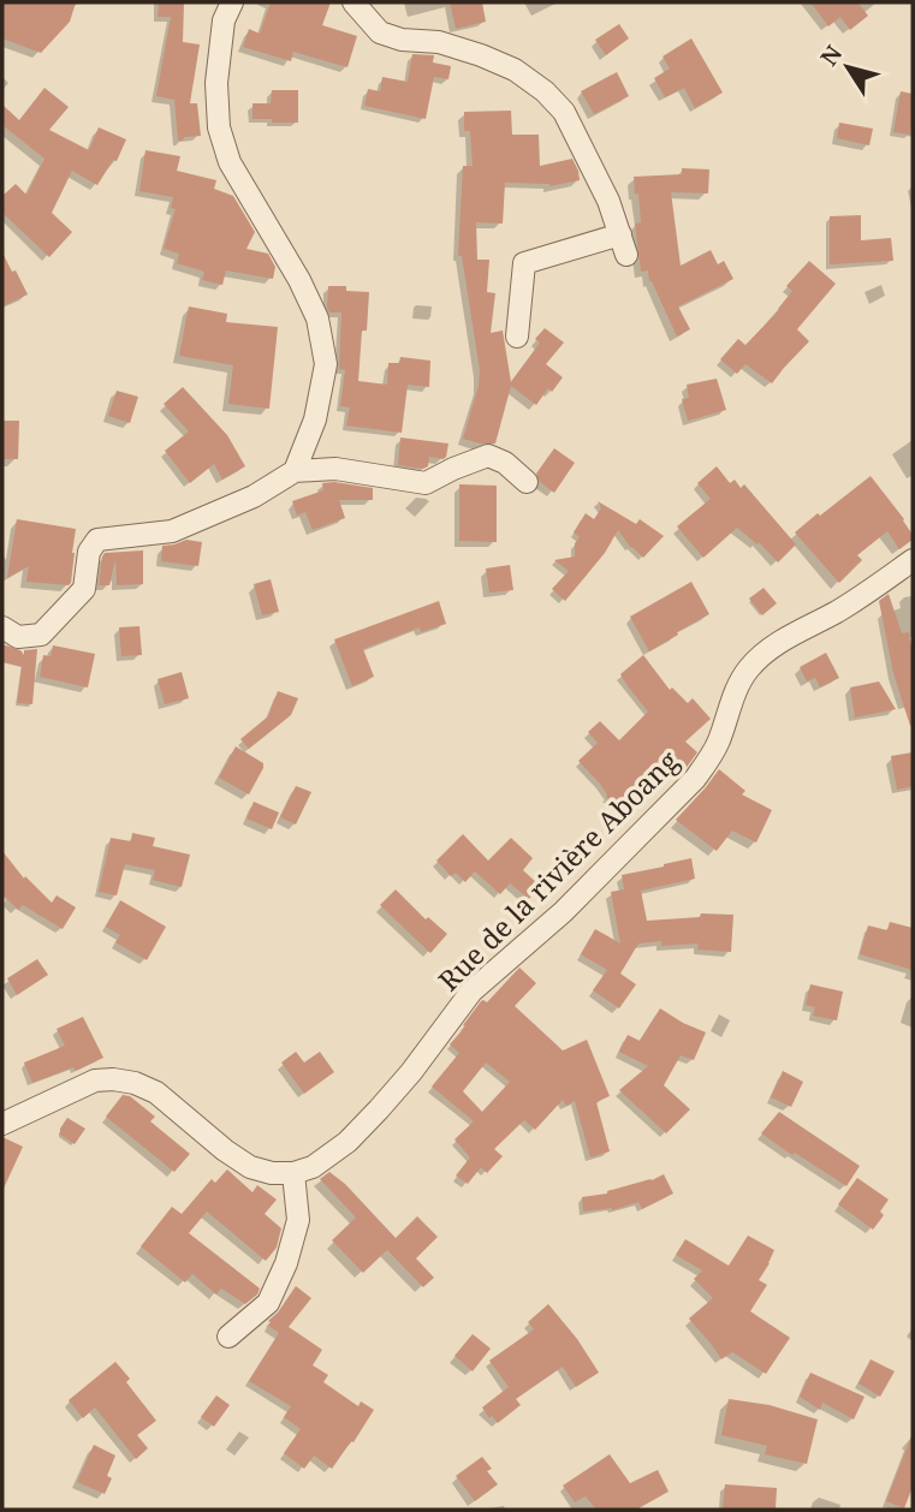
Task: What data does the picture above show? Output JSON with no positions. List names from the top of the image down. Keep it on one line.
{"streets":{"street":["Rue de la rivière Aboang"]},"north":"top left"}
